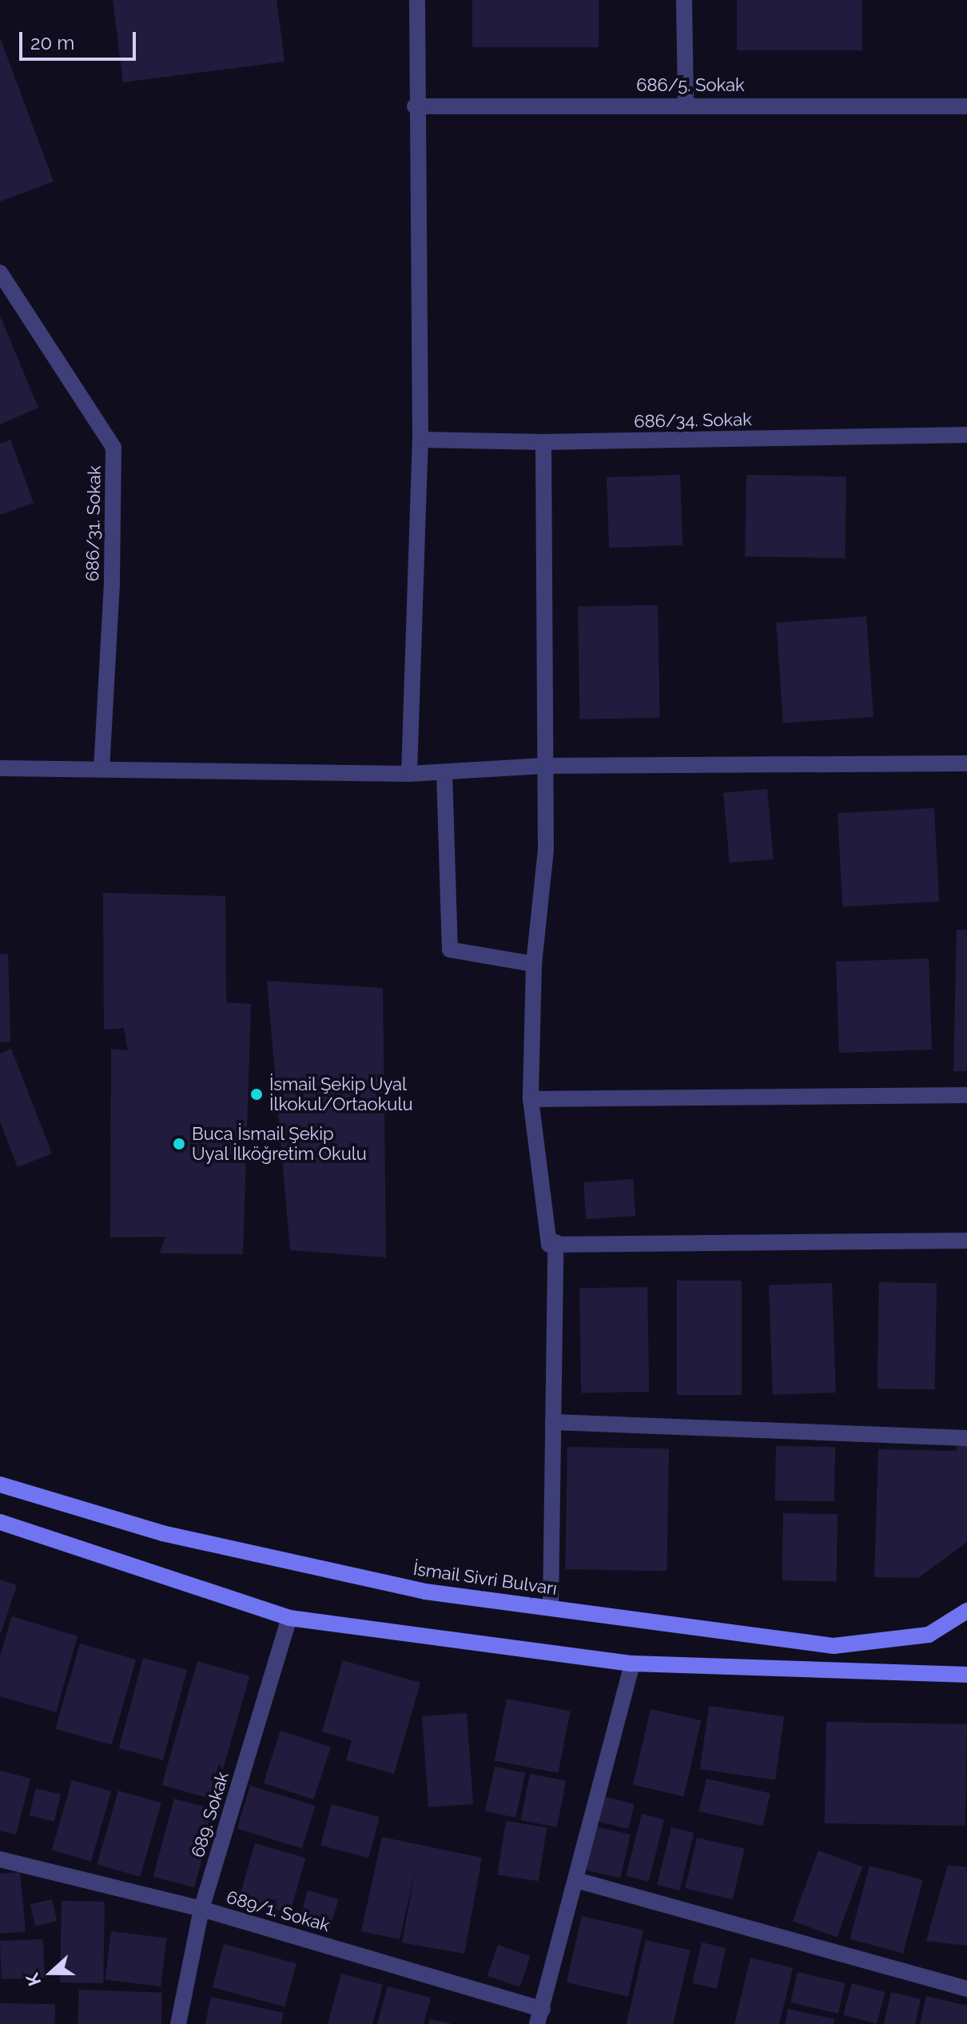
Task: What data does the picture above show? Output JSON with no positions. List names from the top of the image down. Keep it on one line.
{"streets":{"main road":["İsmail Sivri Bulvarı"],"street":["686/5. Sokak","686/34. Sokak","686/31. Sokak","689. Sokak","689/1. Sokak"]},"crossings":[["689. Sokak","689/1. Sokak"]],"places":["İsmail Şekip Uyal İlkokul/Ortaokulu","Buca İsmail Şekip Uyal İlköğretim Okulu"],"scale_bar":"20 m","north":"left"}
